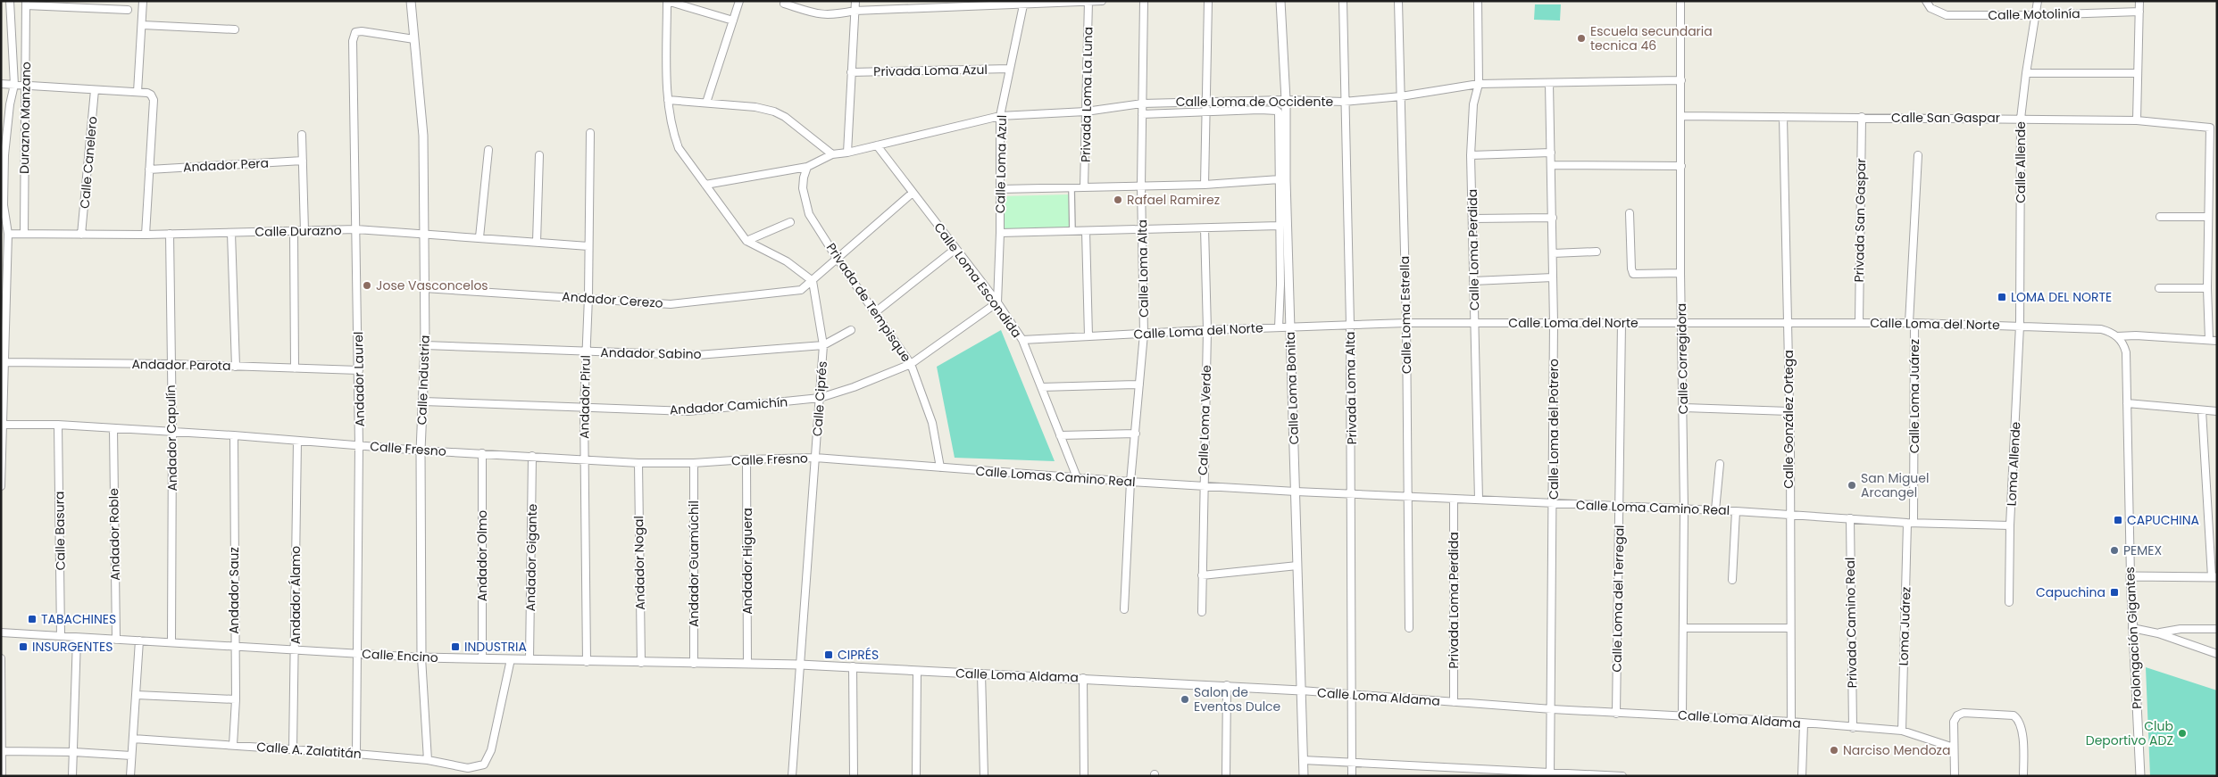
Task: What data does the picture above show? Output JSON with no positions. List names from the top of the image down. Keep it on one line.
{"streets":{"street":["Calle Motolinía","Privada Loma Azul","Privada Loma La Luna","Calle Loma de Occidente","Durazno Manzano","Calle San Gaspar","Calle Canelero","Calle Allende","Calle Loma Azul","Andador Pera","Privada San Gaspar","Calle Durazno","Calle Loma Perdida","Calle Loma Alta","Calle Loma Escondida","Andador Cerezo","Privada de Tempisque","Calle Loma Estrella","Calle Loma del Norte","Andador Sabino","Calle Corregidora","Andador Parota","Andador Laurel","Calle Industria","Calle Loma Bonita","Privada Loma Alta","Calle Loma Juárez","Andador Pirul","Calle Ciprés","Andador Camichín","Calle González Ortega","Calle Loma Verde","Calle Loma del Potrero","Andador Capulín","Calle Fresno","Loma Allende","Calle Lomas Camino Real","Calle Loma Camino Real","Calle Basura","Andador Roble","Andador Olmo","Andador Gigante","Andador Higuera","Andador Nogal","Andador Guamúchil","Andador Sauz","Andador Álamo","Calle Loma del Terregal","Privada Loma Perdida","Privada Camino Real","Loma Juárez","Prolongación Gigantes","Calle Encino","Calle Loma Aldama","Calle A. Zalatitán"]},"crossings":[["Calle Motolinía","Calle Allende"],["Privada Loma Azul","Calle Loma Azul"],["Privada Loma La Luna","Calle Loma de Occidente"],["Calle Loma de Occidente","Calle Loma Azul"],["Calle Loma de Occidente","Calle Loma Perdida"],["Calle Loma de Occidente","Calle Loma Alta"],["Calle Loma de Occidente","Calle Loma Escondida"],["Calle Loma de Occidente","Privada de Tempisque"],["Calle Loma de Occidente","Calle Loma Estrella"],["Calle Loma de Occidente","Calle Corregidora"],["Calle Loma de Occidente","Calle Loma Bonita"],["Calle Loma de Occidente","Privada Loma Alta"],["Calle Loma de Occidente","Calle Loma del Potrero"],["Durazno Manzano","Calle Durazno"],["Calle San Gaspar","Calle Allende"],["Calle San Gaspar","Privada San Gaspar"],["Calle San Gaspar","Calle Corregidora"],["Calle San Gaspar","Calle González Ortega"],["Calle Canelero","Calle Durazno"],["Calle Allende","Calle Loma del Norte"],["Calle Allende","Loma Allende"],["Calle Loma Azul","Calle Loma Escondida"],["Calle Loma Azul","Andador Camichín"],["Privada San Gaspar","Calle Loma del Norte"],["Calle Durazno","Andador Laurel"],["Calle Durazno","Calle Industria"],["Calle Durazno","Andador Pirul"],["Calle Durazno","Andador Capulín"],["Calle Loma Perdida","Calle Loma del Norte"],["Calle Loma Perdida","Calle Loma Camino Real"],["Calle Loma Alta","Calle Loma del Norte"],["Calle Loma Alta","Calle Lomas Camino Real"],["Calle Loma Escondida","Calle Loma del Norte"],["Calle Loma Escondida","Andador Camichín"],["Calle Loma Escondida","Calle Lomas Camino Real"],["Andador Cerezo","Calle Industria"],["Andador Cerezo","Andador Pirul"],["Andador Cerezo","Calle Ciprés"],["Privada de Tempisque","Andador Camichín"],["Privada de Tempisque","Calle Lomas Camino Real"],["Calle Loma Estrella","Calle Loma del Norte"],["Calle Loma Estrella","Calle Loma Camino Real"],["Calle Loma del Norte","Calle Corregidora"],["Calle Loma del Norte","Calle Loma Bonita"],["Calle Loma del Norte","Privada Loma Alta"],["Calle Loma del Norte","Calle Loma Juárez"],["Calle Loma del Norte","Calle González Ortega"],["Calle Loma del Norte","Calle Loma Verde"],["Calle Loma del Norte","Calle Loma del Potrero"],["Calle Loma del Norte","Loma Allende"],["Calle Loma del Norte","Calle Loma del Terregal"],["Calle Loma del Norte","Prolongación Gigantes"],["Andador Sabino","Calle Industria"],["Andador Sabino","Andador Pirul"],["Andador Sabino","Calle Ciprés"],["Calle Corregidora","Calle Loma Camino Real"],["Calle Corregidora","Calle Loma Aldama"],["Andador Parota","Andador Laurel"],["Andador Parota","Andador Capulín"],["Andador Laurel","Calle Industria"],["Andador Laurel","Calle Fresno"],["Andador Laurel","Calle Encino"],["Andador Laurel","Calle A. Zalatitán"],["Calle Industria","Andador Camichín"],["Calle Industria","Calle Fresno"],["Calle Industria","Calle Encino"],["Calle Industria","Calle A. Zalatitán"],["Calle Loma Bonita","Calle Lomas Camino Real"],["Calle Loma Bonita","Calle Loma Camino Real"],["Calle Loma Bonita","Calle Loma Aldama"],["Privada Loma Alta","Calle Loma Camino Real"],["Privada Loma Alta","Calle Loma Aldama"],["Calle Loma Juárez","Calle Loma Camino Real"],["Calle Loma Juárez","Loma Juárez"],["Andador Pirul","Andador Camichín"],["Andador Pirul","Calle Fresno"],["Andador Pirul","Calle Encino"],["Calle Ciprés","Andador Camichín"],["Calle Ciprés","Calle Fresno"],["Calle Ciprés","Calle Lomas Camino Real"],["Calle Ciprés","Calle Encino"],["Calle Ciprés","Calle Loma Aldama"],["Calle González Ortega","Calle Loma Camino Real"],["Calle González Ortega","Calle Loma Aldama"],["Calle Loma Verde","Calle Lomas Camino Real"],["Calle Loma del Potrero","Calle Loma Camino Real"],["Calle Loma del Potrero","Calle Loma Aldama"],["Andador Capulín","Calle Fresno"],["Andador Capulín","Calle Encino"],["Calle Fresno","Calle Lomas Camino Real"],["Calle Fresno","Calle Basura"],["Calle Fresno","Andador Roble"],["Calle Fresno","Andador Olmo"],["Calle Fresno","Andador Gigante"],["Calle Fresno","Andador Higuera"],["Calle Fresno","Andador Nogal"],["Calle Fresno","Andador Guamúchil"],["Calle Fresno","Andador Sauz"],["Calle Fresno","Andador Álamo"],["Loma Allende","Calle Loma Camino Real"],["Calle Lomas Camino Real","Calle Loma Camino Real"],["Calle Loma Camino Real","Calle Loma del Terregal"],["Calle Loma Camino Real","Privada Loma Perdida"],["Calle Loma Camino Real","Privada Camino Real"],["Calle Loma Camino Real","Loma Juárez"],["Calle Basura","Calle Encino"],["Andador Roble","Calle Encino"],["Andador Olmo","Calle Encino"],["Andador Gigante","Calle Encino"],["Andador Higuera","Calle Encino"],["Andador Nogal","Calle Encino"],["Andador Guamúchil","Calle Encino"],["Andador Sauz","Calle Encino"],["Andador Sauz","Calle A. Zalatitán"],["Andador Álamo","Calle Encino"],["Andador Álamo","Calle A. Zalatitán"],["Calle Loma del Terregal","Calle Loma Aldama"],["Privada Loma Perdida","Calle Loma Aldama"],["Privada Camino Real","Calle Loma Aldama"],["Loma Juárez","Calle Loma Aldama"],["Calle Encino","Calle Loma Aldama"],["Calle Encino","Calle A. Zalatitán"]],"places":{"other":["Escuela secundaria tecnica 46","Rafael Ramirez","Jose Vasconcelos","San Miguel Arcangel","PEMEX","Salon de Eventos Dulce","Club Deportivo ADZ","Narciso Mendoza"],"transit":["LOMA DEL NORTE","CAPUCHINA","Capuchina","TABACHINES","INSURGENTES","INDUSTRIA","CIPRÉS"]}}
